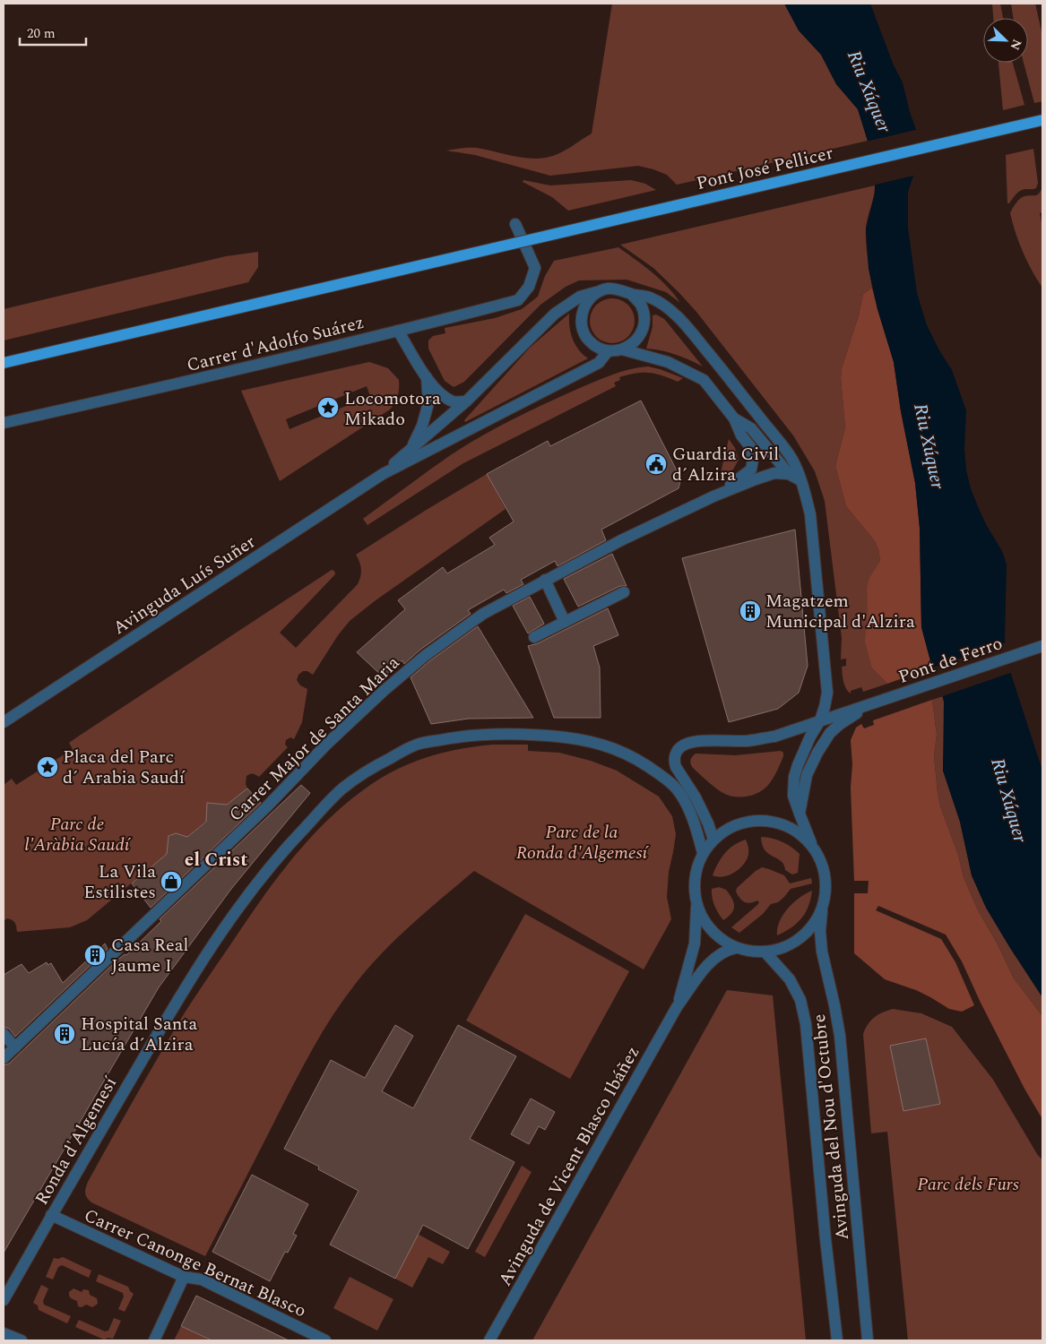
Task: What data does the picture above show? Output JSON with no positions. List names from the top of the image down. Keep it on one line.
{"streets":{"main road":["Pont José Pellicer"],"street":["Carrer d'Adolfo Suárez","Avinguda Luís Suñer","Pont de Ferro","Carrer Major de Santa Maria","Avinguda del Nou d'Octubre","Ronda d'Algemesí","Avinguda de Vicent Blasco Ibáñez","Carrer Canonge Bernat Blasco"]},"crossings":[["Avinguda del Nou d'Octubre","Ronda d'Algemesí"],["Avinguda del Nou d'Octubre","Avinguda de Vicent Blasco Ibáñez"],["Ronda d'Algemesí","Avinguda de Vicent Blasco Ibáñez"],["Ronda d'Algemesí","Carrer Canonge Bernat Blasco"]],"districts":["el Crist"],"water":["Riu Xúquer"],"parks":["Parc de l'Aràbia Saudí","Parc de la Ronda d'Algemesí","Parc dels Furs"],"places":{"place":["Locomotora Mikado","Placa del Parc d´ Arabia Saudí"],"public building":["Guardia Civil d´Alzira"],"building":["Magatzem Municipal d'Alzira","Casa Real Jaume I","Hospital Santa Lucía d´Alzira"],"shop":["La Vila Estilistes"]},"scale_bar":"20 m","north":"bottom right"}
